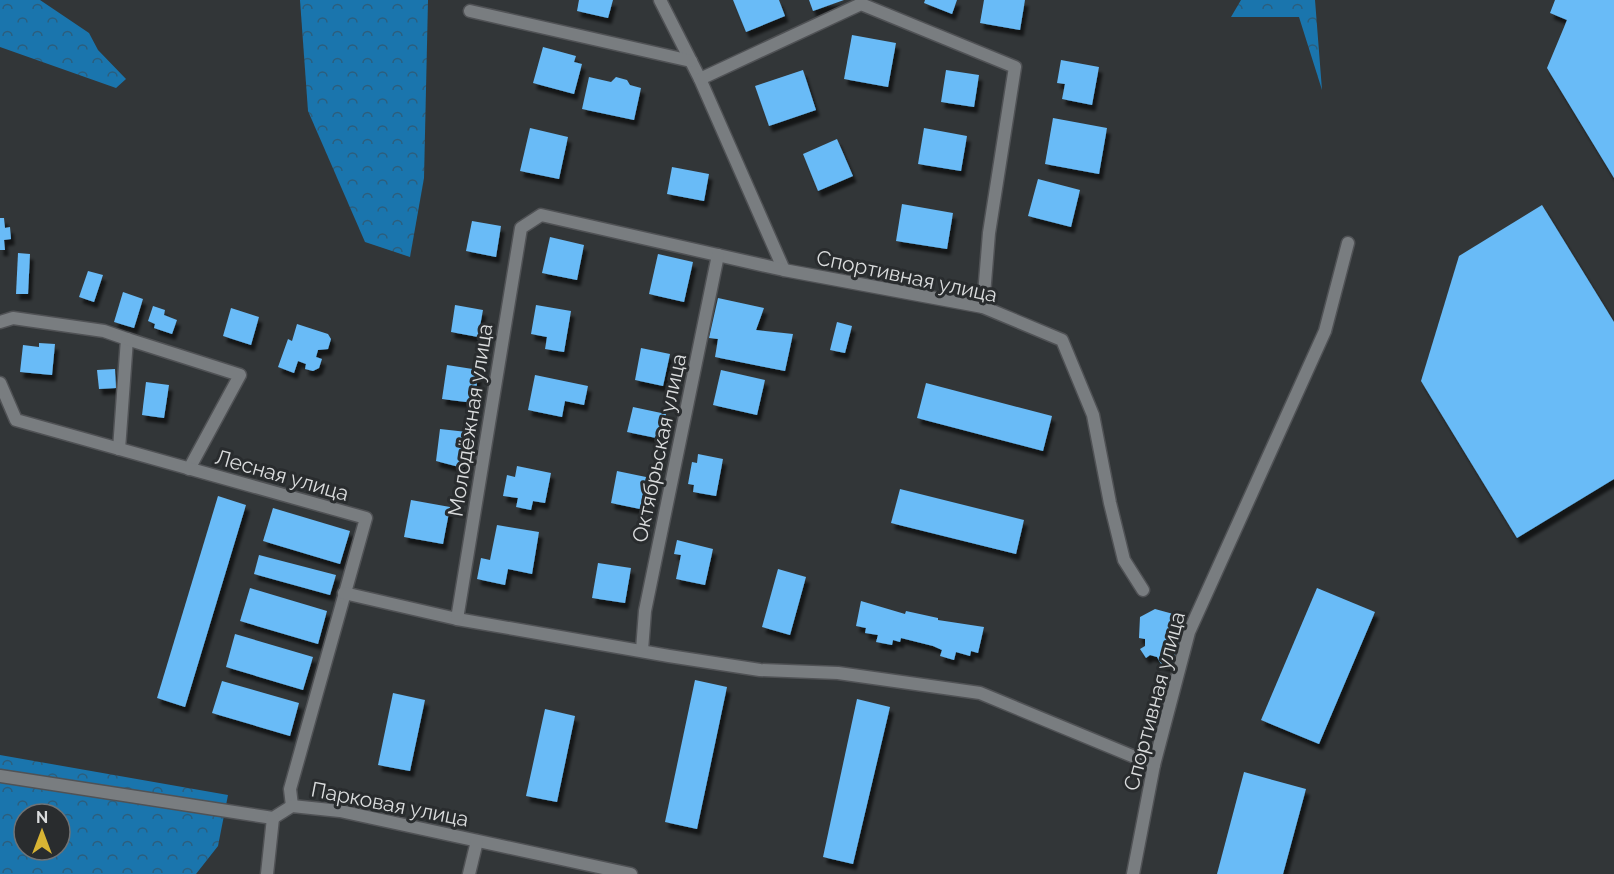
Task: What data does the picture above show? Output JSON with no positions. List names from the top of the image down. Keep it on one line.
{"streets":{"street":["Спортивная улица","Молодёжная улица","Октябрьская улица","Лесная улица","Парковая улица"]},"crossings":[["Спортивная улица","Молодёжная улица"],["Спортивная улица","Октябрьская улица"]],"north":"top"}
